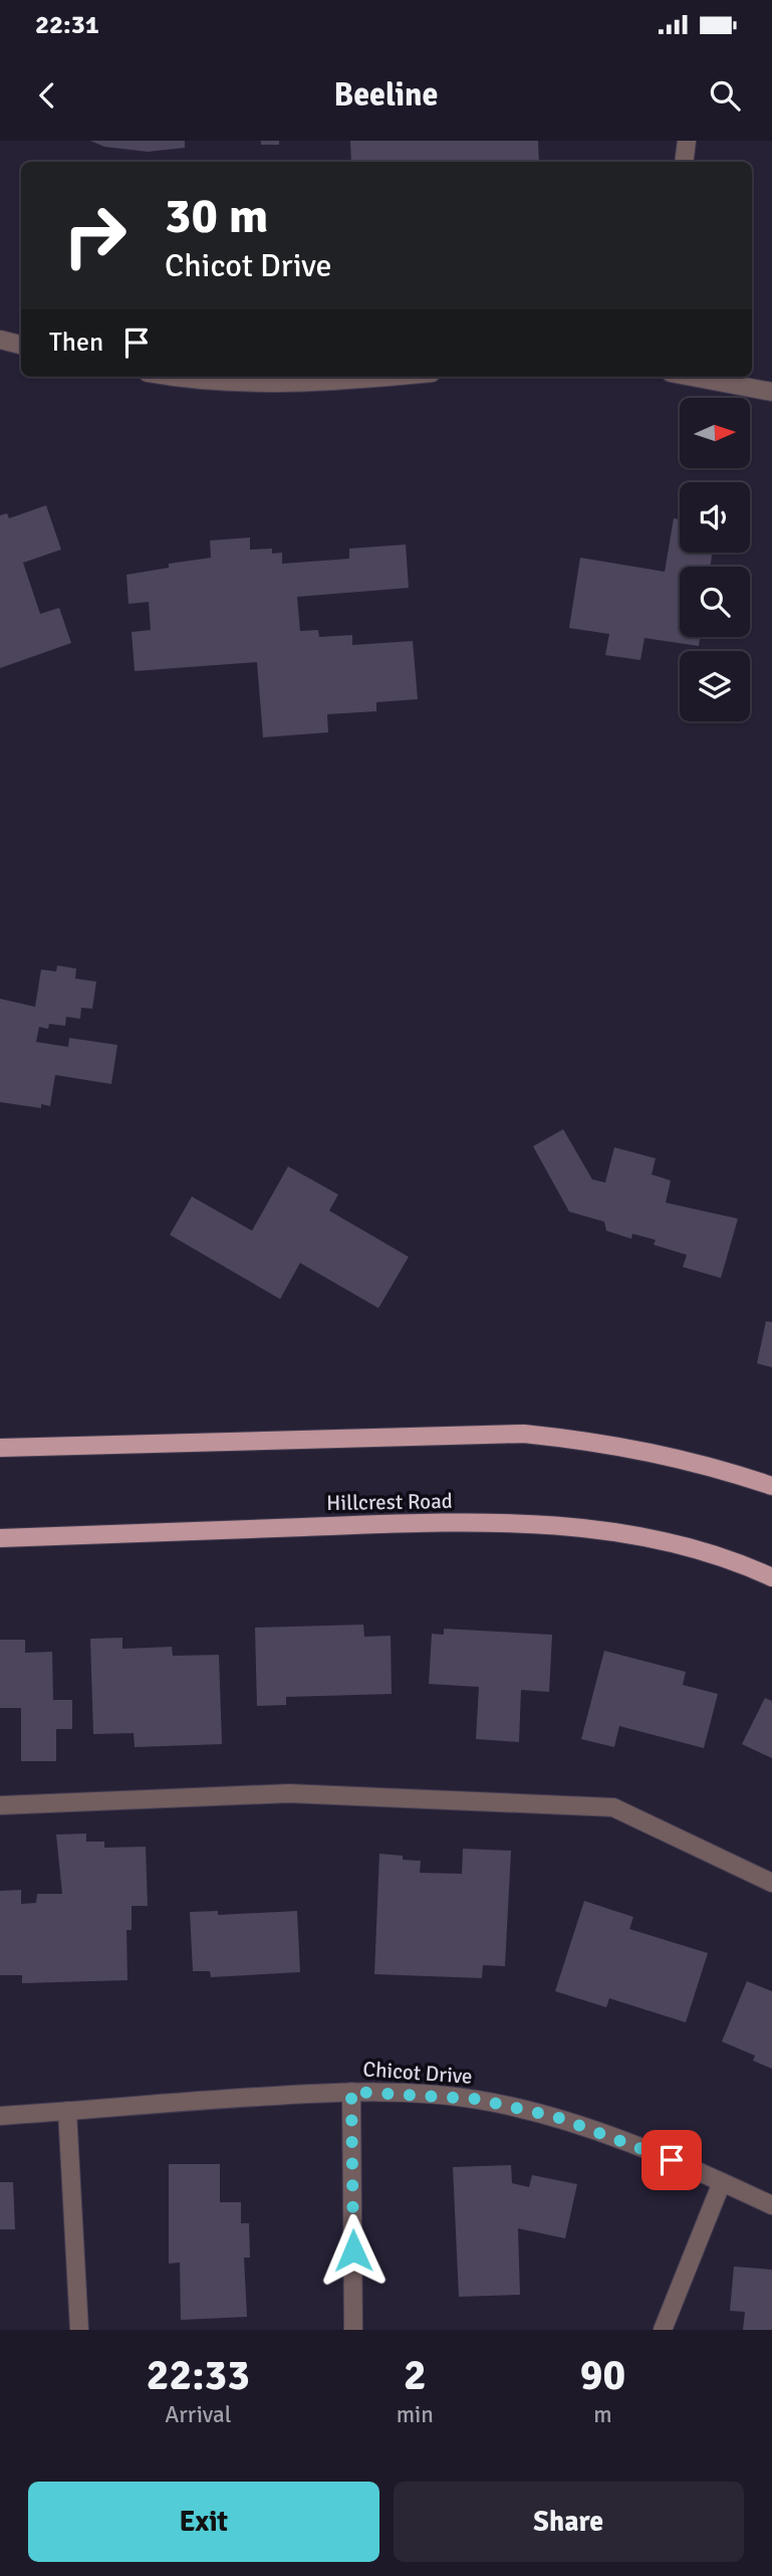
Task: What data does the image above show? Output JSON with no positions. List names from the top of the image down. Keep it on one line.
{"streets":{"main road":["Hillcrest Road"],"street":["Chicot Drive"]},"north":"right","page":{"status":"22:31","header":"Beeline","turn":["30 m","Chicot Drive"],"then":"Then","eta":["22:33","Arrival","2","min","90","m"],"buttons":["Exit","Share"]}}
